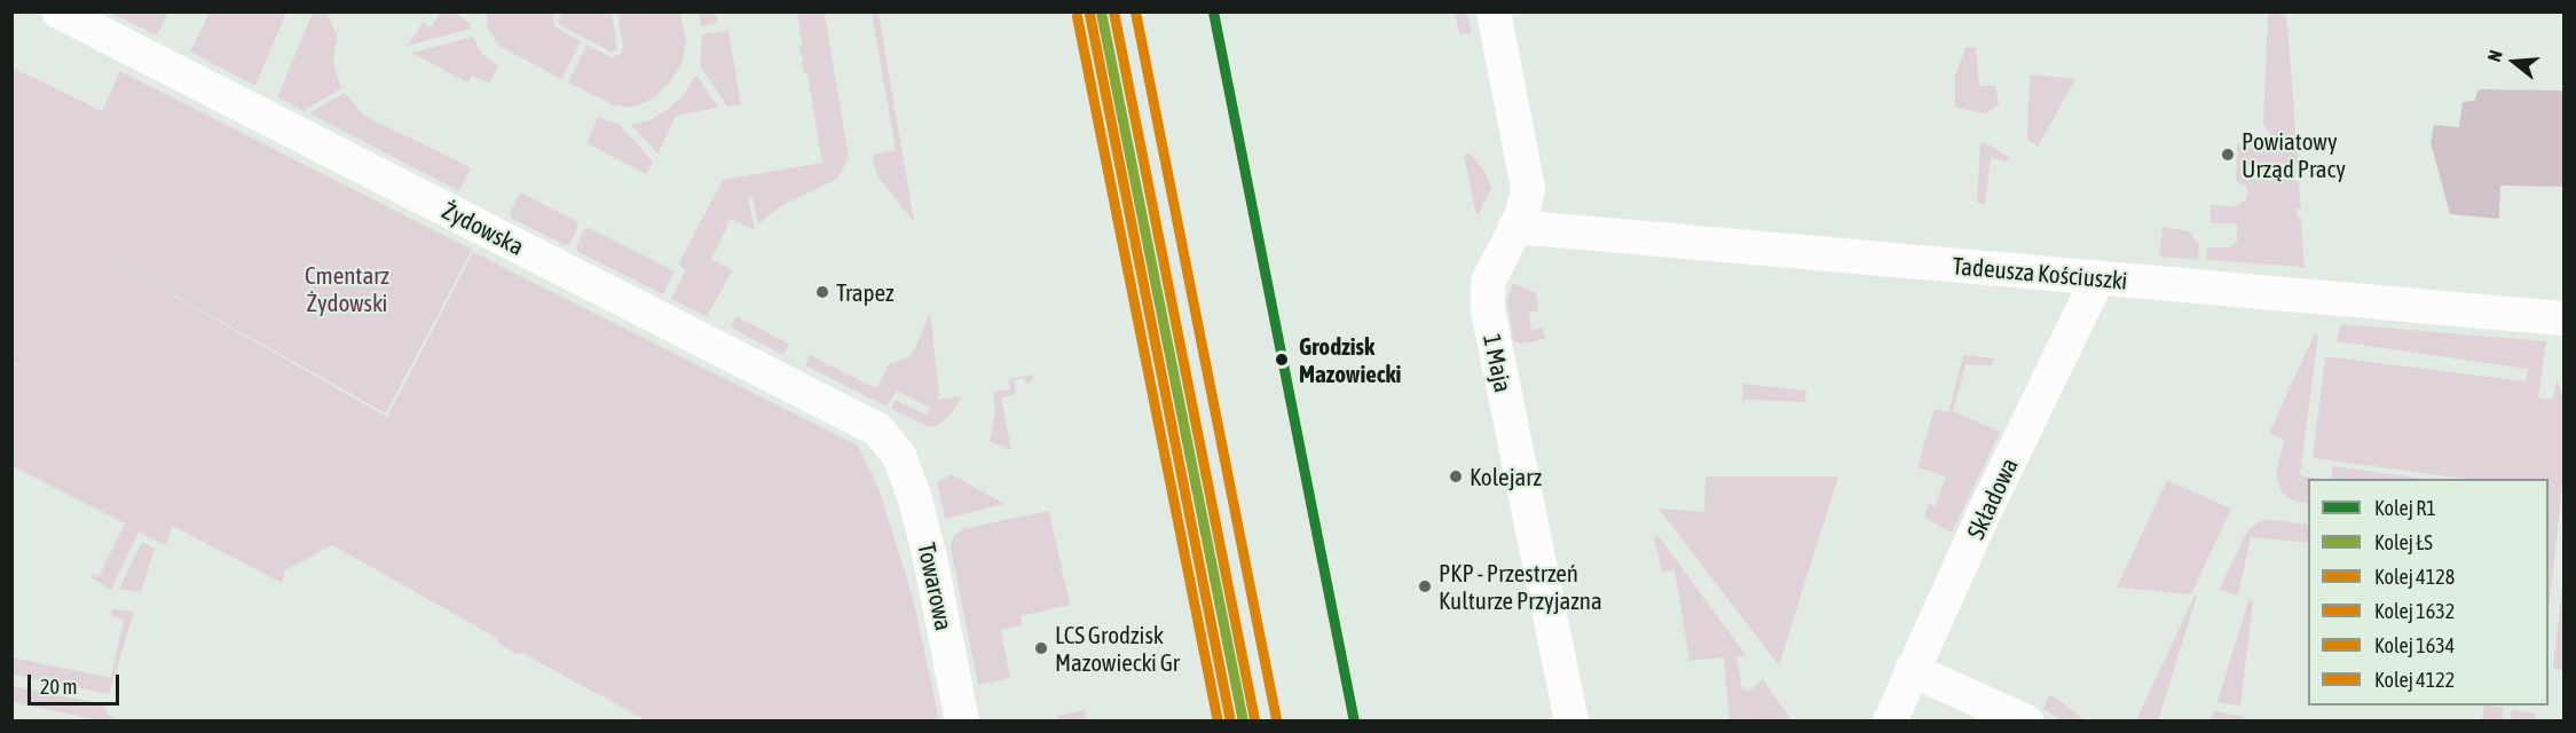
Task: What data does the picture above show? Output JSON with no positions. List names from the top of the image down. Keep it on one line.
{"streets":{"street":["Żydowska","Tadeusza Kościuszki","1 Maja","Składowa","Towarowa"]},"crossings":[["Żydowska","Towarowa"],["Tadeusza Kościuszki","1 Maja"],["Tadeusza Kościuszki","Składowa"]],"parks":["Cmentarz Żydowski"],"places":["Powiatowy Urząd Pracy","Trapez","Grodzisk Mazowiecki","Kolejarz","PKP - Przestrzeń Kulturze Przyjazna","LCS Grodzisk Mazowiecki Gr"],"lines":["rail line R1","rail line ŁS","rail line 1632","rail line 4122","rail line 4128","rail line 1634"],"legend":["Kolej R1","Kolej ŁS","Kolej 4128","Kolej 1632","Kolej 1634","Kolej 4122"],"scale_bar":"20 m","north":"left"}
